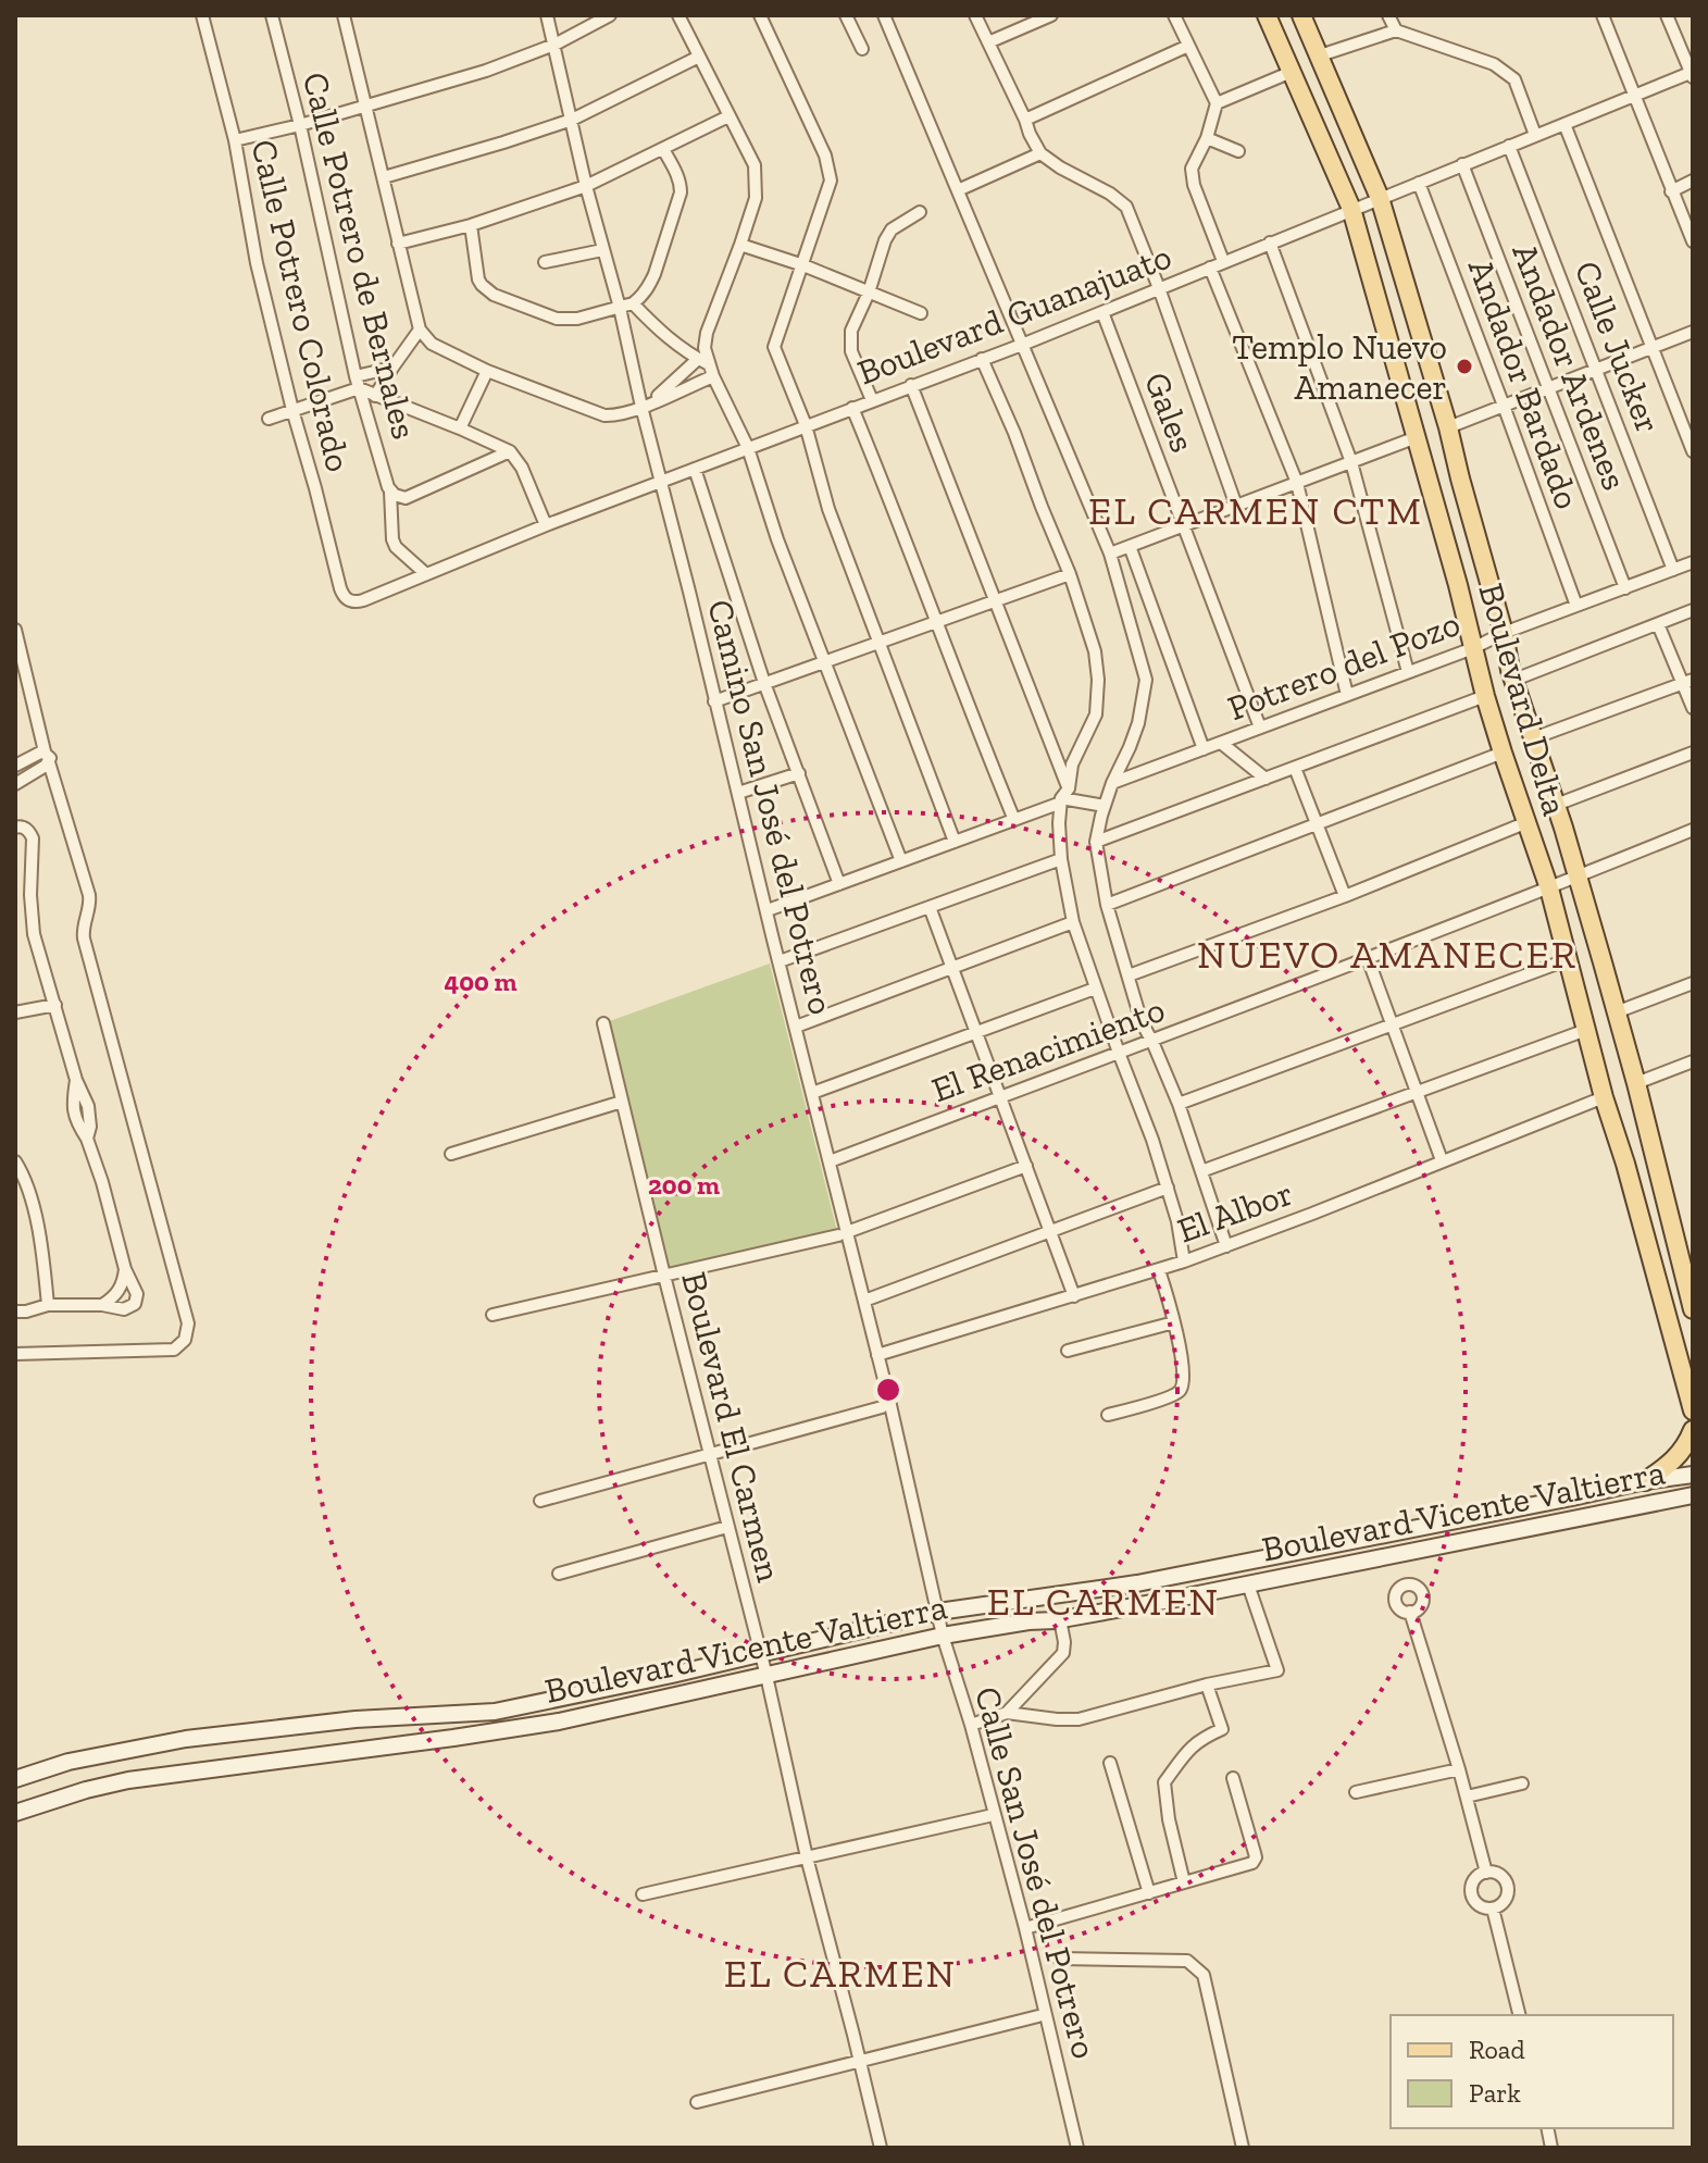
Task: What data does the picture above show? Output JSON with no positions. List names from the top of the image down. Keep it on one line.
{"streets":{"main road":["Boulevard Delta","Boulevard Vicente Valtierra"],"street":["Calle Potrero de Bernales","Calle Potrero Colorado","Boulevard Guanajuato","Calle Jucker","Andador Ardenes","Andador Bardado","Gales","Potrero del Pozo","Camino San José del Potrero","El Renacimiento","El Albor","Boulevard El Carmen","Calle San José del Potrero"]},"crossings":[["Calle Potrero Colorado","Boulevard Guanajuato"],["Boulevard Guanajuato","Calle Jucker"],["Boulevard Guanajuato","Andador Ardenes"],["Boulevard Guanajuato","Andador Bardado"],["Boulevard Guanajuato","Gales"],["Boulevard Guanajuato","Boulevard Delta"],["Boulevard Guanajuato","Camino San José del Potrero"],["Calle Jucker","Potrero del Pozo"],["Andador Ardenes","Potrero del Pozo"],["Andador Bardado","Potrero del Pozo"],["Gales","Potrero del Pozo"],["Potrero del Pozo","Boulevard Delta"],["Boulevard Delta","El Renacimiento"],["Boulevard Delta","El Albor"],["Camino San José del Potrero","El Renacimiento"],["Camino San José del Potrero","El Albor"],["Camino San José del Potrero","Boulevard Vicente Valtierra"],["Camino San José del Potrero","Calle San José del Potrero"],["Boulevard El Carmen","Boulevard Vicente Valtierra"],["Boulevard Vicente Valtierra","Calle San José del Potrero"]],"districts":["EL CARMEN CTM","NUEVO AMANECER","EL CARMEN","EL CARMEN"],"places":["Templo Nuevo Amanecer"],"legend":["Road","Park"],"rings":["400 m","200 m"]}
